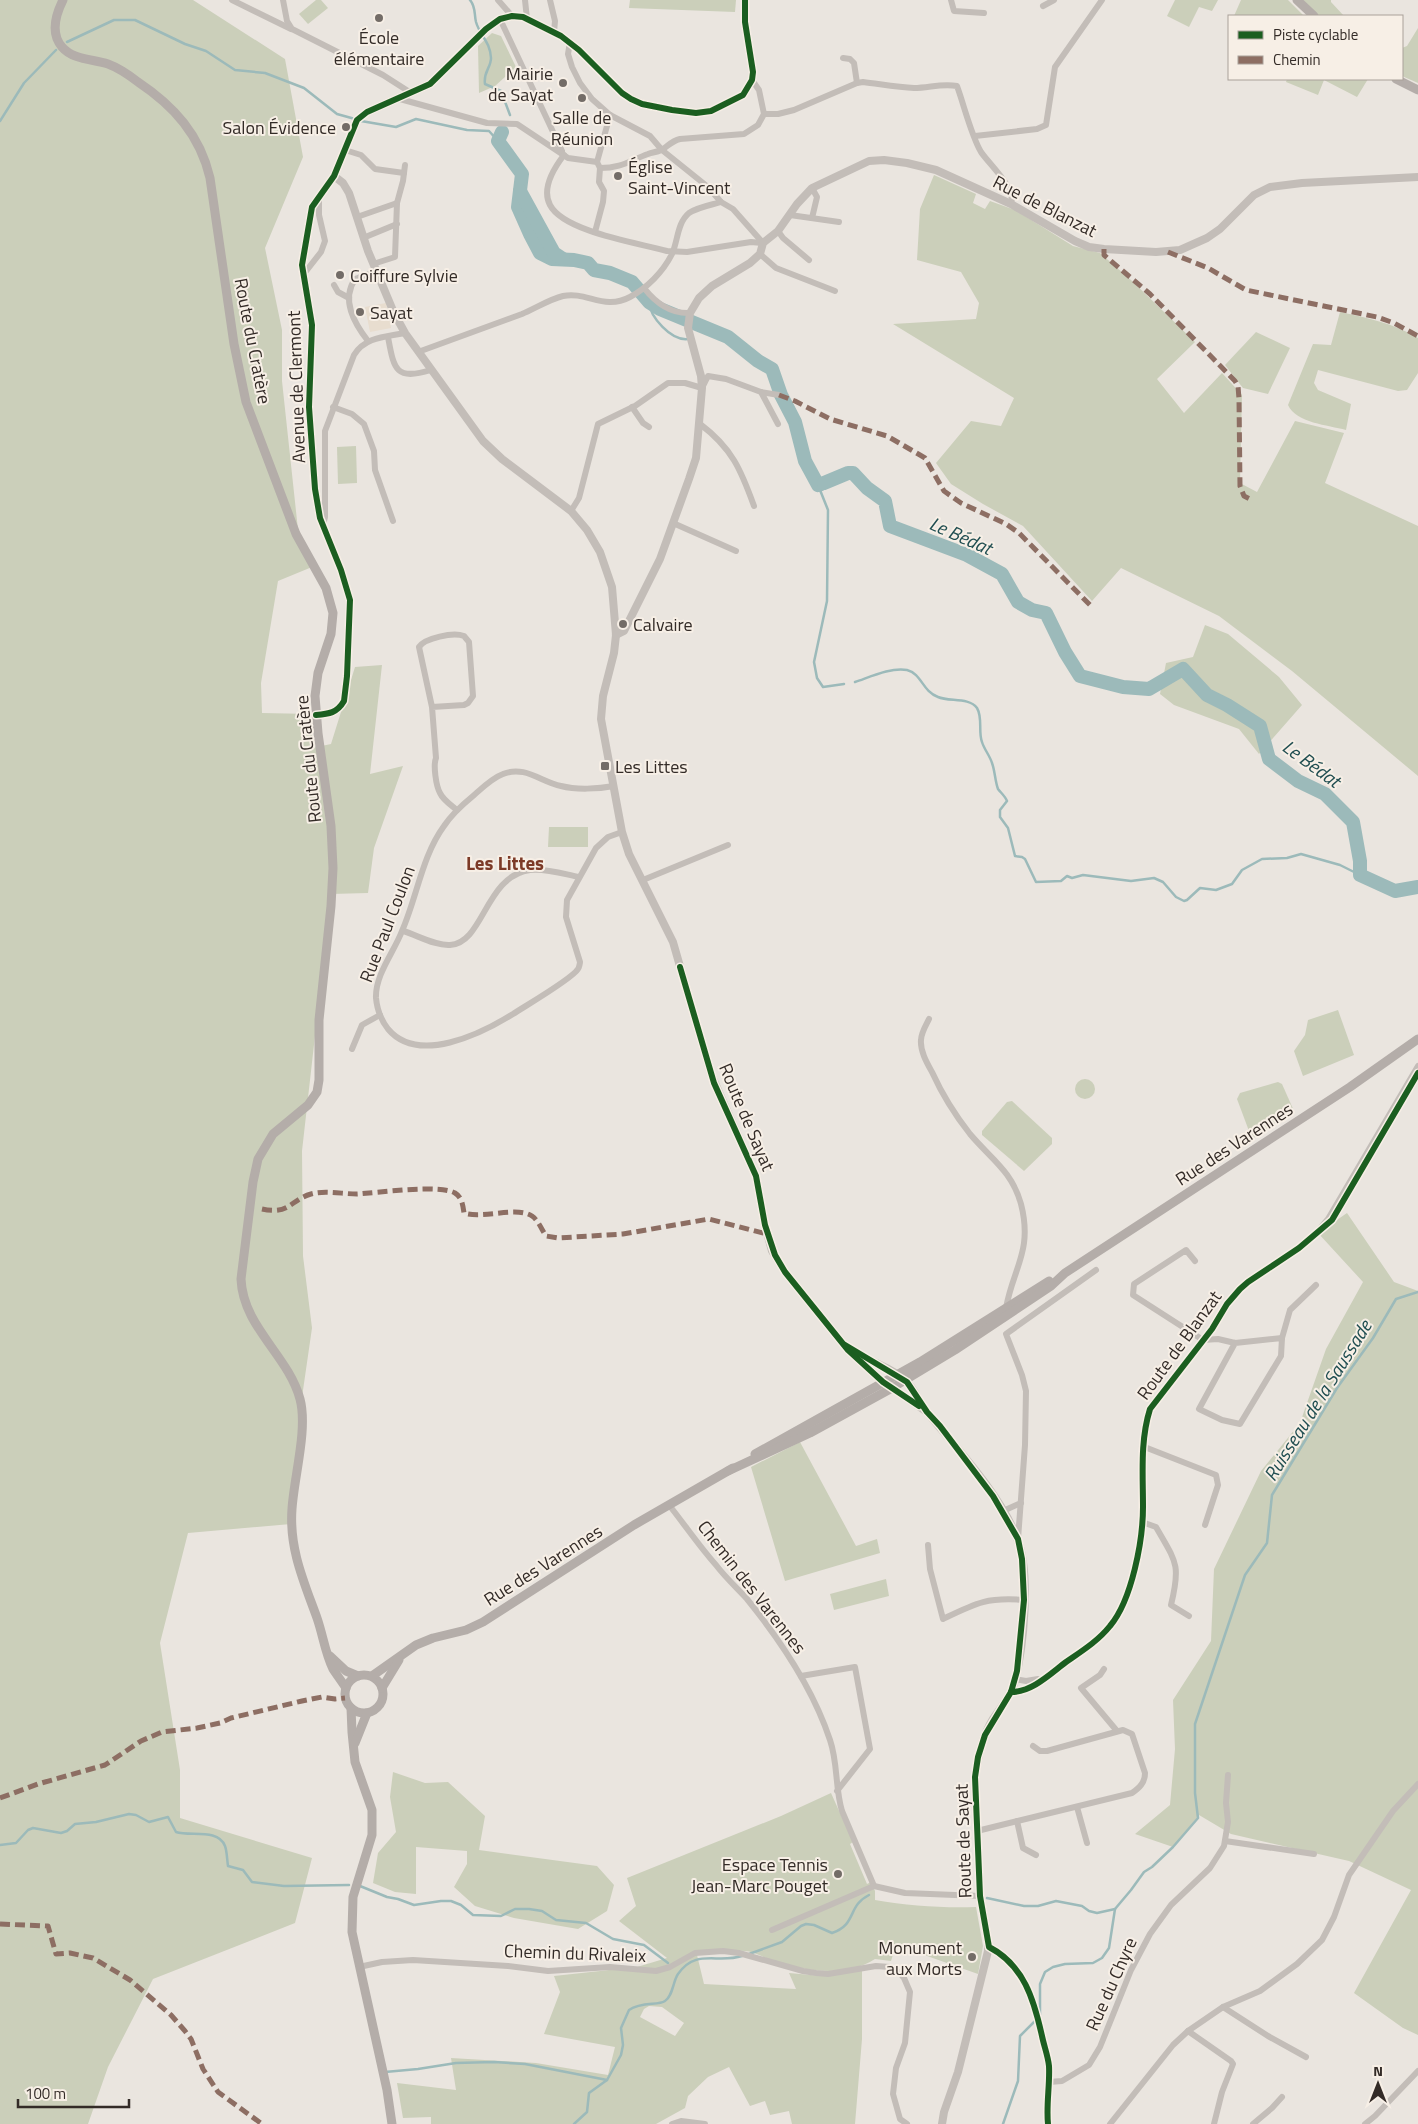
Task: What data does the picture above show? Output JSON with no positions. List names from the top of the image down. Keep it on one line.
{"streets":{"main road":["Route du Cratère","Rue des Varennes"],"street":["Rue de Blanzat","Avenue de Clermont","Rue Paul Coulon","Route de Sayat","Route de Blanzat","Chemin des Varennes","Chemin du Rivaleix","Rue du Chyre"]},"crossings":[["Route du Cratère","Avenue de Clermont"],["Avenue de Clermont","Route de Sayat"],["Rue Paul Coulon","Route de Sayat"],["Route de Sayat","Rue des Varennes"],["Route de Sayat","Route de Blanzat"],["Rue des Varennes","Chemin des Varennes"]],"districts":["Les Littes"],"water":["Le Bédat","Ruisseau de la Saussade"],"places":{"other":["École élémentaire","Mairie de Sayat","Salle de Réunion","Salon Évidence","Église Saint-Vincent","Coiffure Sylvie","Sayat","Calvaire","Espace Tennis Jean-Marc Pouget","Monument aux Morts"],"transit":["Les Littes"]},"legend":["Piste cyclable","Chemin"],"scale_bar":"100 m","north":"top"}
